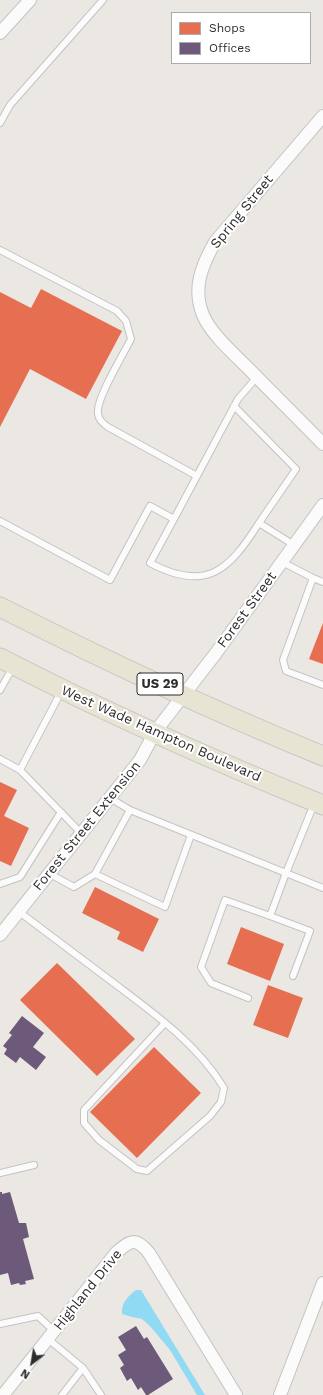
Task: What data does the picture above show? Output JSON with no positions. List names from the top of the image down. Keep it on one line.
{"streets":{"main road":["US 29","West Wade Hampton Boulevard"],"street":["Spring Street","Forest Street","Forest Street Extension","Highland Drive"]},"crossings":[["Forest Street","US 29"],["Forest Street","Forest Street Extension"],["West Wade Hampton Boulevard","Forest Street Extension"]],"legend":["Shops","Offices"],"north":"bottom left"}
